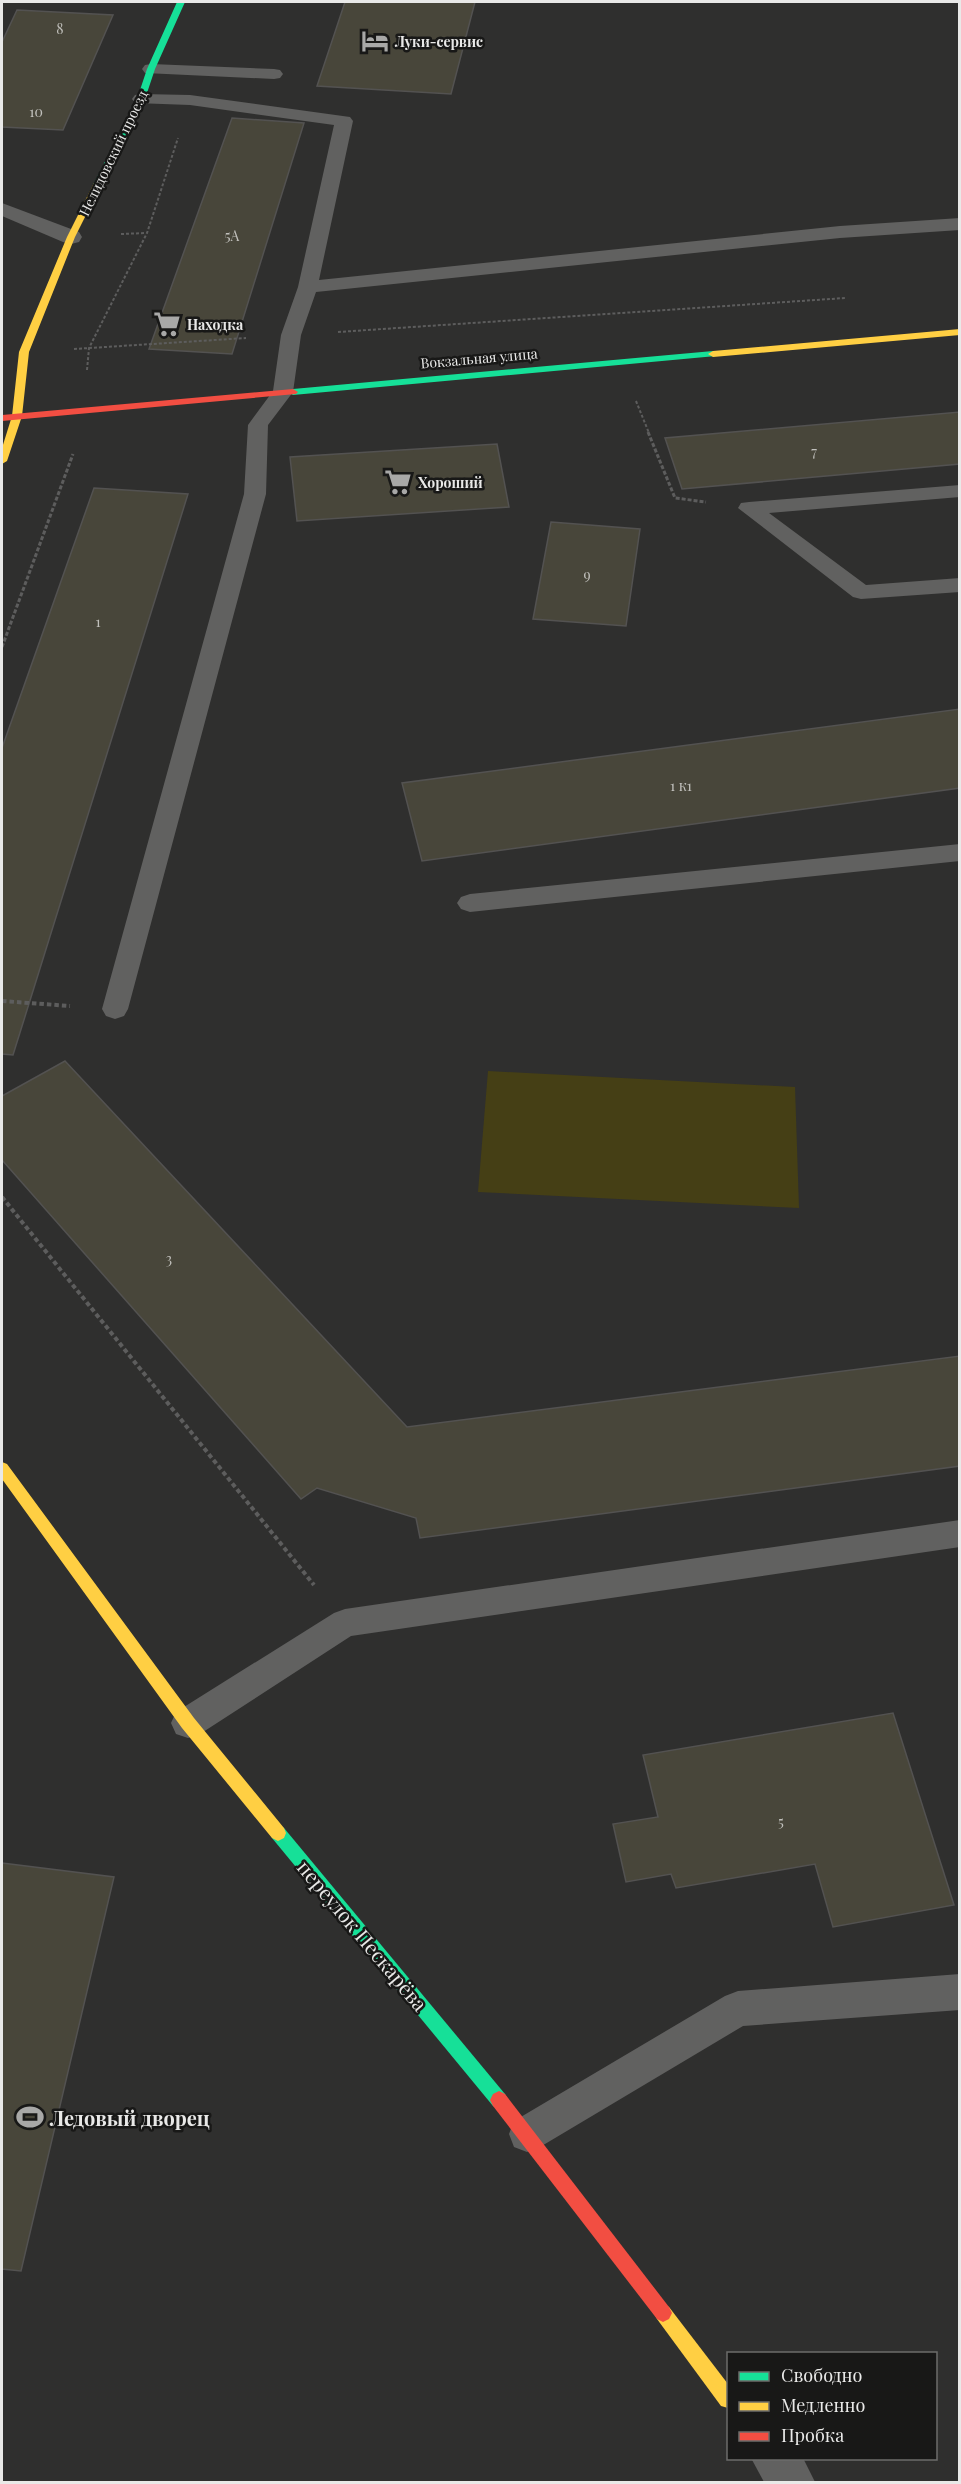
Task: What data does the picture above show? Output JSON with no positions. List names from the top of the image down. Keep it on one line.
{"streets":{"street":["Нелидовский проезд","Вокзальная улица","переулок Пескарёва"]},"crossings":[["Нелидовский проезд","Вокзальная улица"]],"places":{"hotel":["Луки-сервис"],"supermarket":["Находка","Хороший"],"sports":["Ледовый дворец"]},"house_numbers":["8","10","5А","7","9","1","1 к1","3","5"],"legend":["Свободно","Медленно","Пробка"]}
